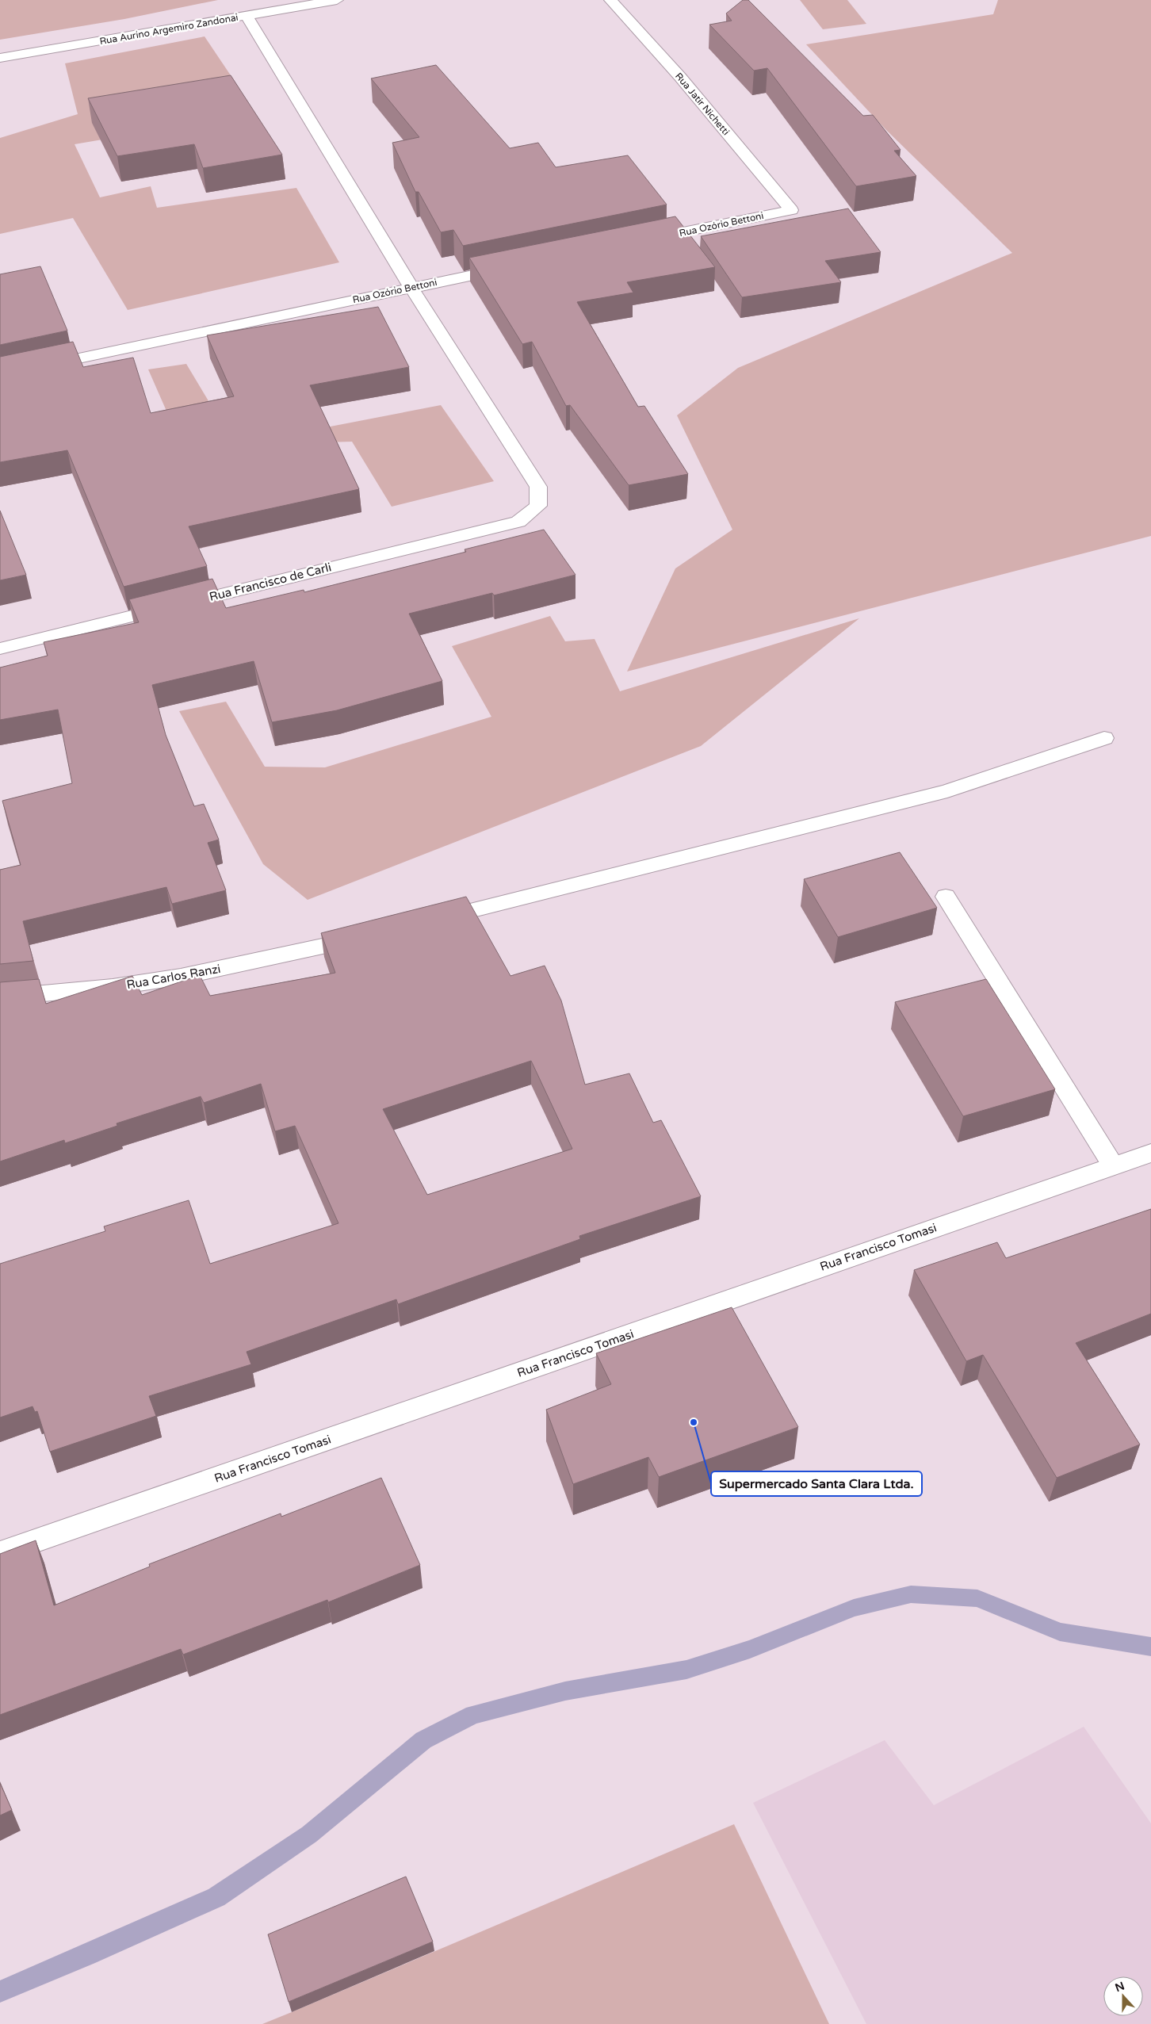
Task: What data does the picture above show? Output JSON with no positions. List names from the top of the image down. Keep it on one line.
{"streets":{"street":["Rua Aurino Argemiro Zandonai","Rua Jatir Nichetti","Rua Ozório Bettoni","Rua Francisco de Carli","Rua Carlos Ranzi","Rua Francisco Tomasi"]},"crossings":[["Rua Jatir Nichetti","Rua Ozório Bettoni"],["Rua Ozório Bettoni","Rua Francisco de Carli"]],"places":["Supermercado Santa Clara Ltda."],"north":"top"}
